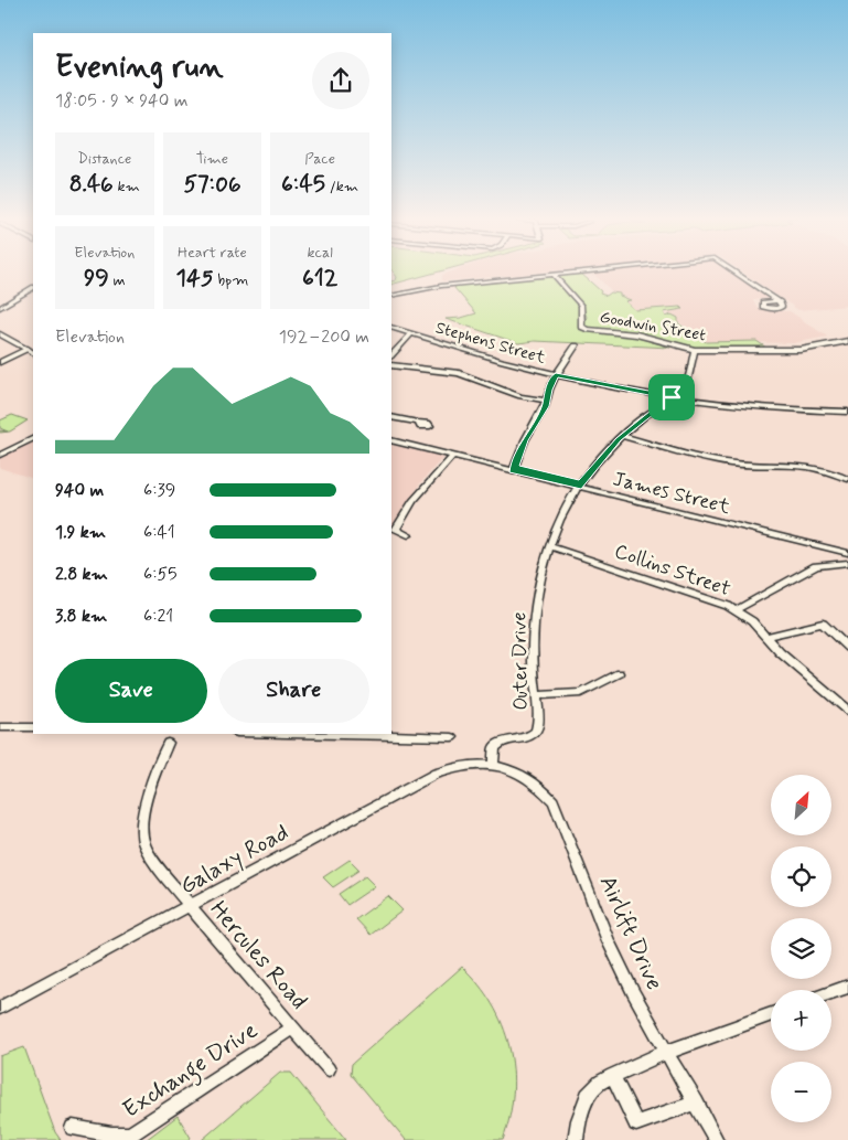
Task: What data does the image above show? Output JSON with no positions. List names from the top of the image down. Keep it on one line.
{"streets":{"street":["Goodwin Street","Stephens Street","James Street","Collins Street","Outer Drive","Galaxy Road","Airlift Drive","Hercules Road","Exchange Drive"]},"crossings":[["Goodwin Street","Outer Drive"],["Stephens Street","Outer Drive"],["James Street","Outer Drive"],["Collins Street","Outer Drive"],["Outer Drive","Galaxy Road"],["Outer Drive","Airlift Drive"],["Galaxy Road","Airlift Drive"],["Galaxy Road","Hercules Road"],["Hercules Road","Exchange Drive"]],"north":"top right","page":{"heading":["Evening run","18:05 · 9 × 940 m"],"stats":[["Distance","8.46 km"],["Time","57:06"],["Pace","6:45 /km"],["Elevation","99 m"],["Heart rate","145 bpm"],["kcal","612"]],"chart":["Elevation","192–200 m"],"list":[{"name":"940 m","note":"6:39"},{"name":"1.9 km","note":"6:41"},{"name":"2.8 km","note":"6:55"},{"name":"3.8 km","note":"6:21"}],"buttons":["Save","Share"],"map_buttons":["+","−"]}}
